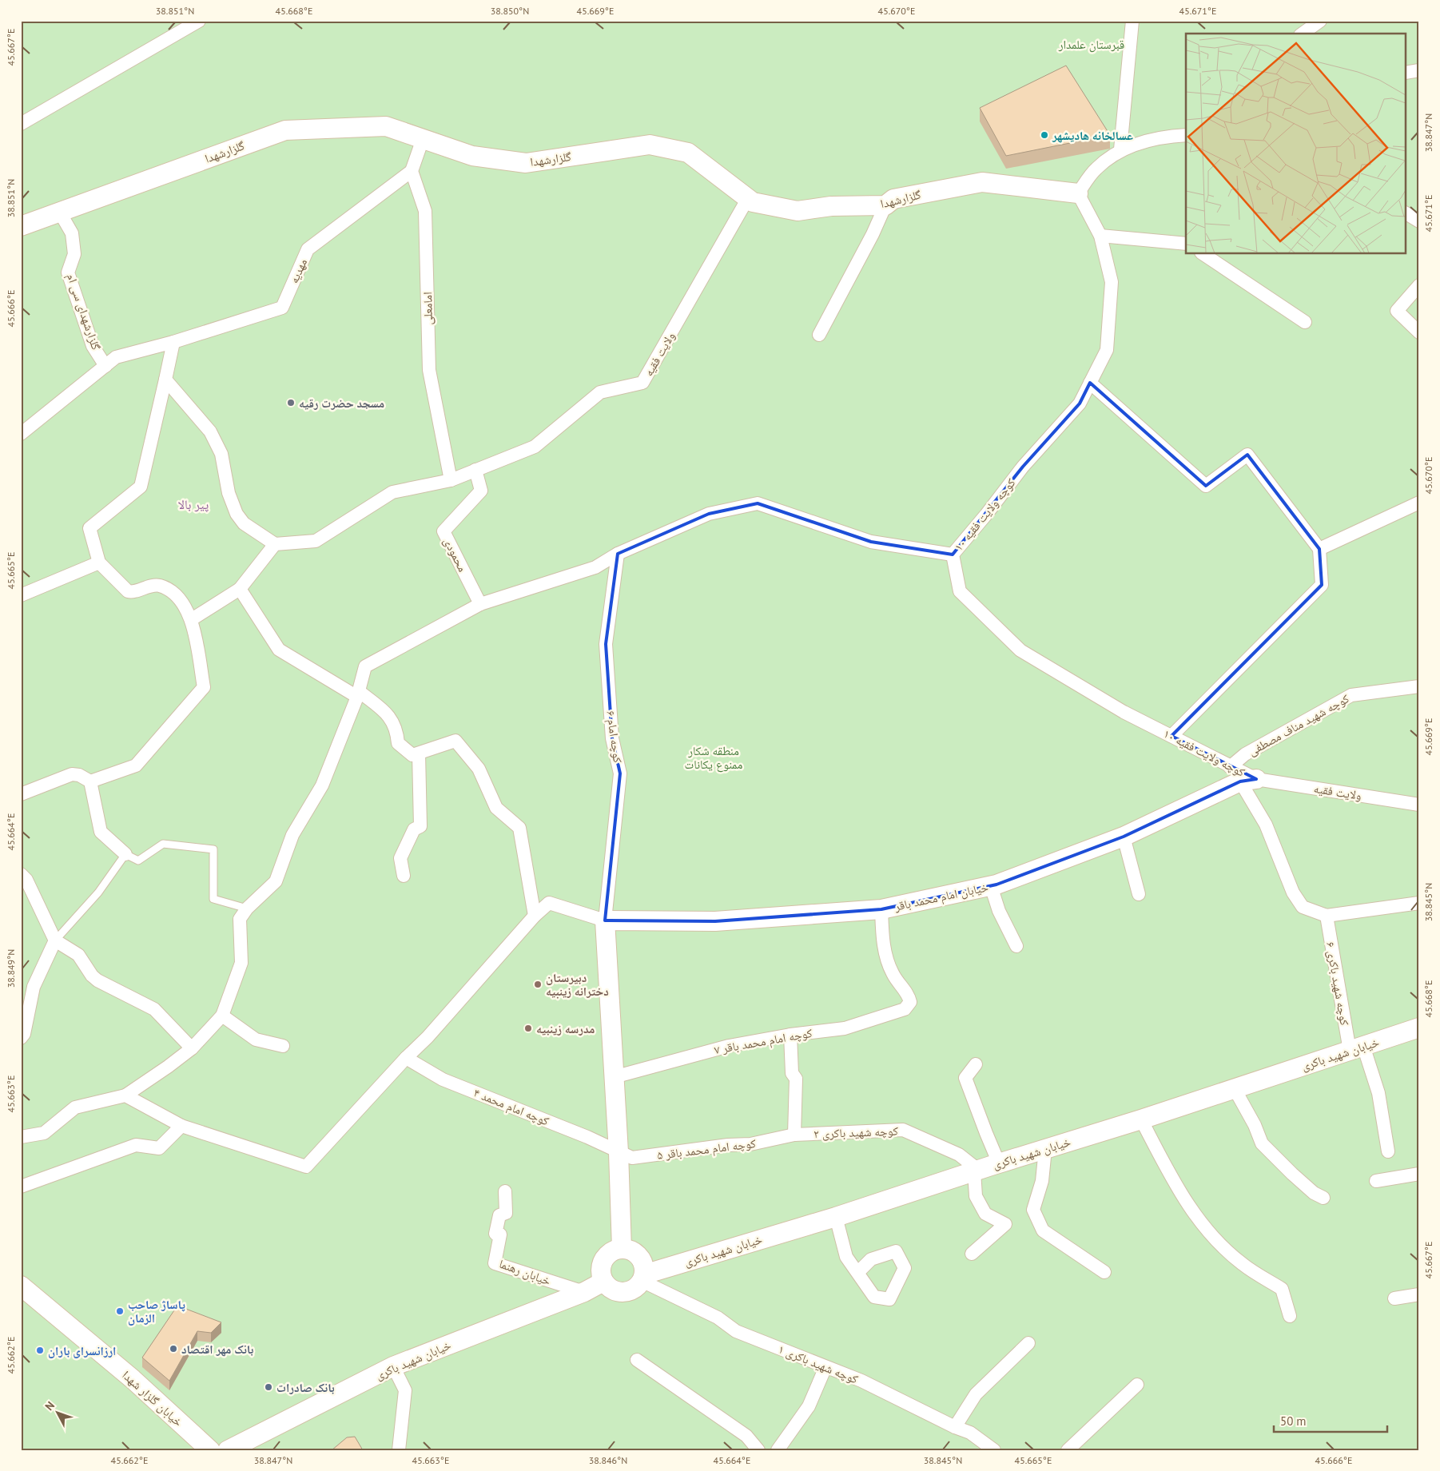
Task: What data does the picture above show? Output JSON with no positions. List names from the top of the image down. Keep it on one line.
{"streets":{"main road":["گلزارشهدا","خیابان امام محمد باقر","خیابان شهید باکری","خیابان گلزار شهدا"],"street":["مهدیه","امامعلی","گلزارشهدای سی ام","ولایت فقیه","کوچه ولایت فقیه ۱۰","محمودی","کوچه شهید مناف مصطفی","کوچه امام ۶","کوچه شهید باکری ۶","کوچه امام محمد باقر ۷","کوچه امام محمد ۴","کوچه شهید باکری ۲","کوچه امام محمد باقر ۵","خیابان رهنما","کوچه شهید باکری ۱"]},"crossings":[["گلزارشهدا","گلزارشهدای سی ام"],["گلزارشهدا","ولایت فقیه"],["گلزارشهدا","کوچه ولایت فقیه ۱۰"],["مهدیه","امامعلی"],["مهدیه","گلزارشهدای سی ام"],["امامعلی","ولایت فقیه"],["ولایت فقیه","کوچه ولایت فقیه ۱۰"],["ولایت فقیه","محمودی"],["ولایت فقیه","کوچه شهید مناف مصطفی"],["ولایت فقیه","خیابان امام محمد باقر"],["کوچه ولایت فقیه ۱۰","کوچه شهید مناف مصطفی"],["کوچه ولایت فقیه ۱۰","خیابان امام محمد باقر"],["کوچه شهید مناف مصطفی","خیابان امام محمد باقر"],["کوچه امام ۶","خیابان امام محمد باقر"],["خیابان امام محمد باقر","کوچه امام محمد باقر ۷"],["کوچه شهید باکری ۶","خیابان شهید باکری"],["خیابان شهید باکری","کوچه شهید باکری ۲"],["خیابان شهید باکری","خیابان رهنما"],["خیابان شهید باکری","کوچه شهید باکری ۱"],["کوچه امام محمد ۴","کوچه امام محمد باقر ۵"],["کوچه شهید باکری ۲","کوچه امام محمد باقر ۵"]],"districts":["پیر بالا"],"parks":["قبرستان علمدار","منطقه شکار ممنوع یکانات"],"places":["عسالخانه هادیشهر","مسجد حضرت رقیه","دبیرستان دخترانه زینبیه","مدرسه زینبیه","پاساژ صاحب الزمان","بانک مهر اقتصاد","ارزانسرای باران","بانک صادرات"],"scale_bar":"50 m","north":"top left","coordinates":["38.851°N","45.668°E","38.850°N","45.669°E","45.670°E","45.671°E","45.667°E","38.847°N","45.666°E","45.665°E","45.664°E","38.845°N","38.849°N","45.663°E","45.662°E","38.846°N"]}
